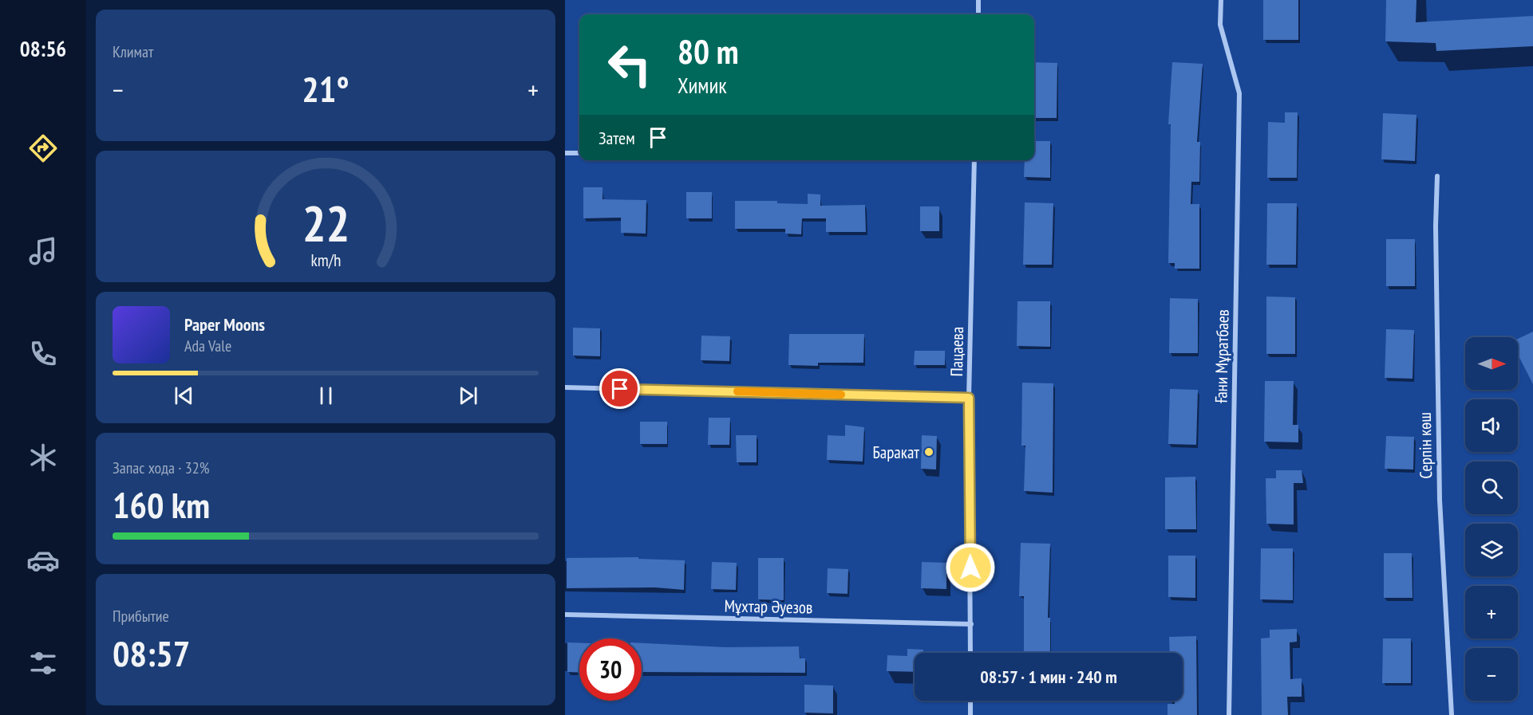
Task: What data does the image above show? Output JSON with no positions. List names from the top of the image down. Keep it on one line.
{"streets":{"street":["Пацаева","Ғани Мұратбаев","Серпін көш","Мұхтар Әуезов"]},"crossings":[["Пацаева","Мұхтар Әуезов"]],"places":["Баракат"],"north":"right","page":{"tabs":"08:56","tile":["Климат",["Запас хода · 32%","160 km"],["Прибытие","08:57"]],"turn":["80 m","Химик"],"heat":["−","21°","+"],"then":"Затем","song":["Paper Moons","Ada Vale"],"map_buttons":["+","−"],"limit":"30","trip":"08:57 · 1 мин · 240 m","gauge":["22","km/h"]}}
